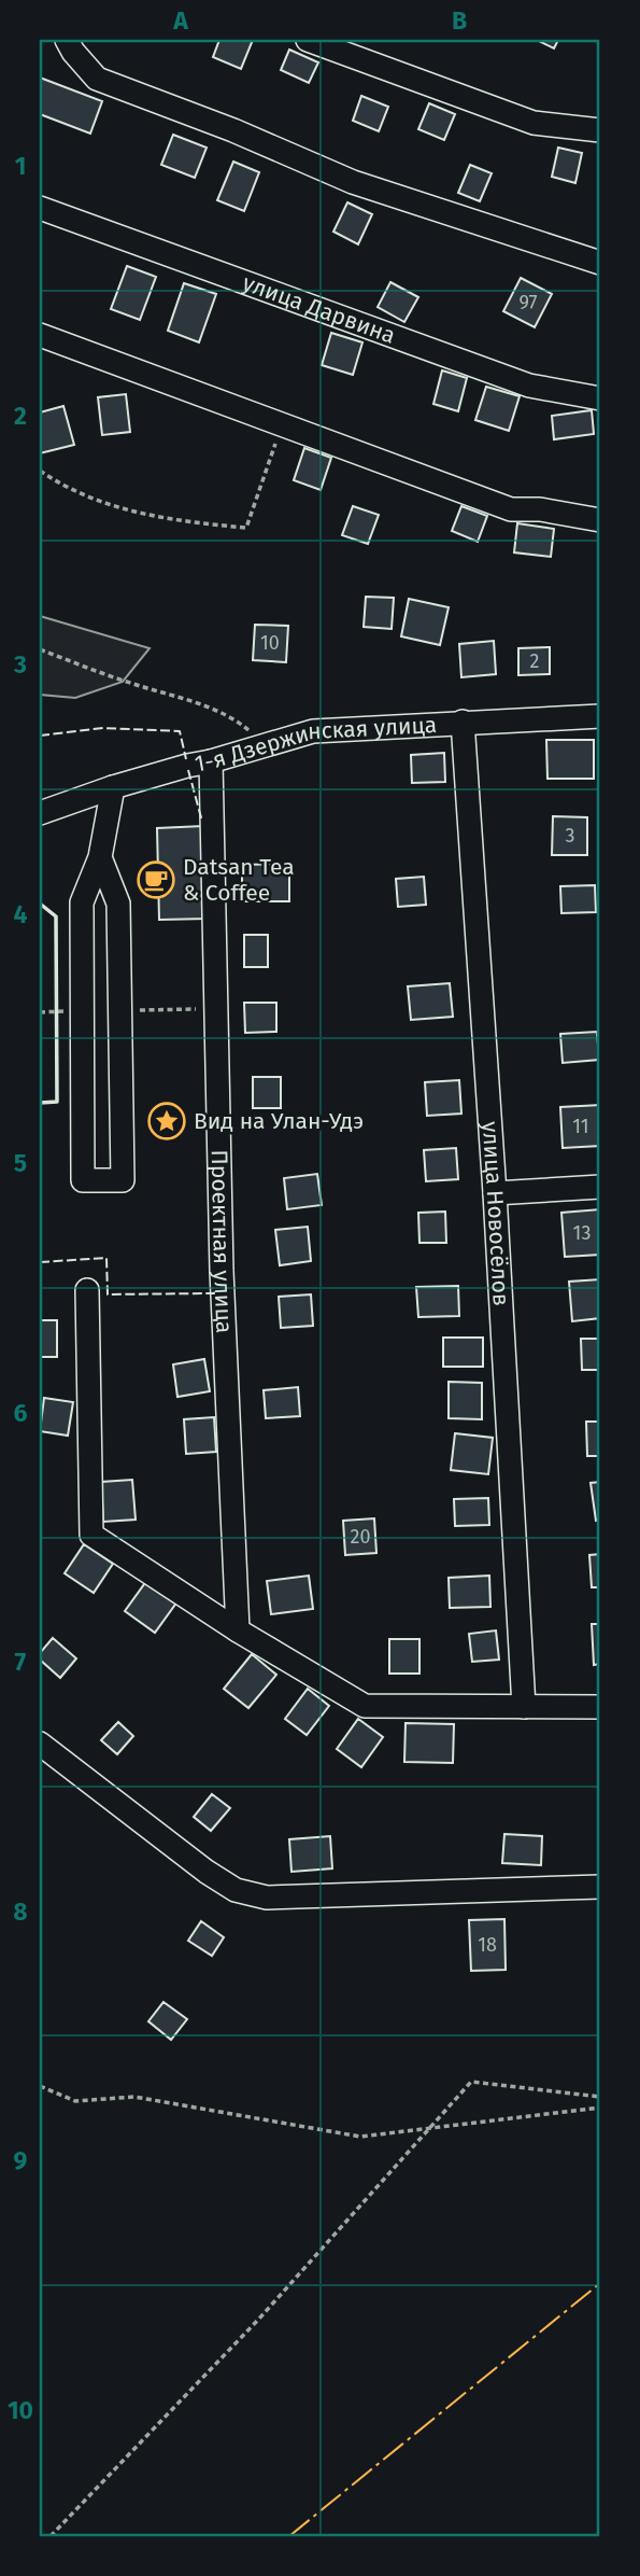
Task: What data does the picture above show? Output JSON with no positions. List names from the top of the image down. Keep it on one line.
{"streets":{"street":["улица Дарвина","1-я Дзержинская улица","улица Новосёлов","Проектная улица"]},"crossings":[["1-я Дзержинская улица","улица Новосёлов"],["1-я Дзержинская улица","Проектная улица"]],"places":{"cafe":["Datsan Tea & Coffee"],"place":["Вид на Улан-Удэ"]},"house_numbers":["97","10","2","3","11","13","20","18"],"grid":{"columns":["A","B"],"rows":["1","2","3","4","5","6","7","8","9","10"]}}
